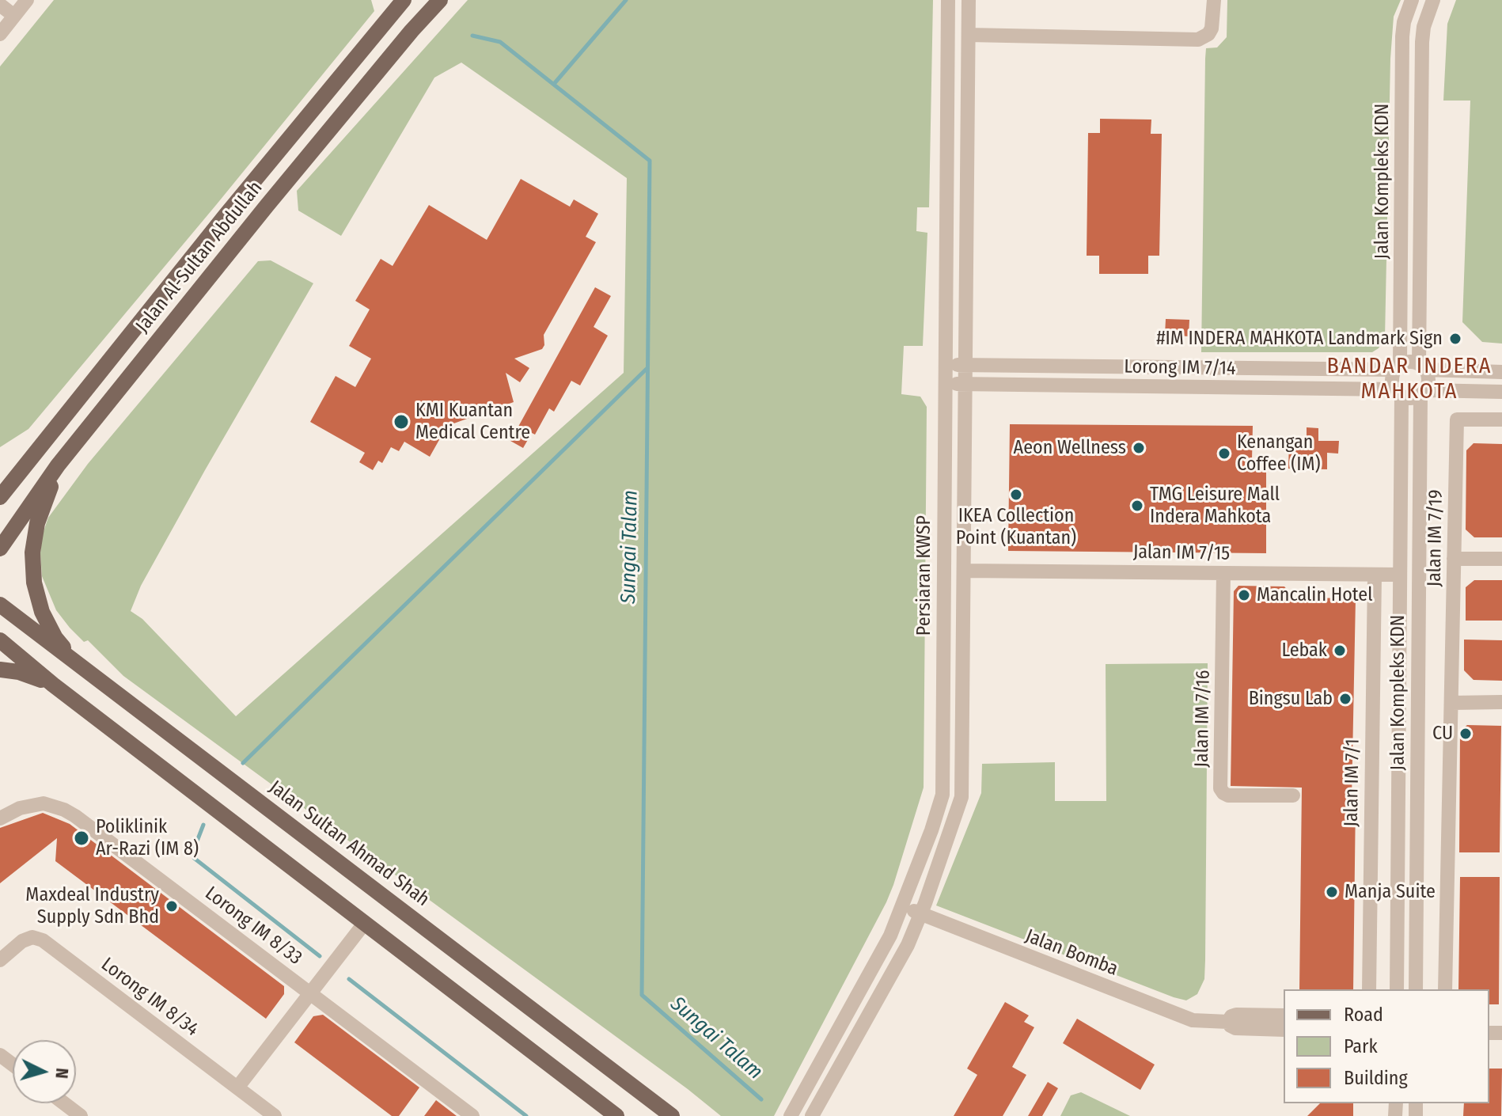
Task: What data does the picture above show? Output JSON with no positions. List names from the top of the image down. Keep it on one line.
{"streets":{"main road":["Jalan Al-Sultan Abdullah","Jalan Sultan Ahmad Shah"],"street":["Jalan Kompleks KDN","Lorong IM 7/14","Jalan IM 7/19","Jalan IM 7/15","Persiaran KWSP","Jalan IM 7/16","Jalan IM 7/1","Lorong IM 8/33","Jalan Bomba","Lorong IM 8/34"]},"crossings":[["Jalan Kompleks KDN","Lorong IM 7/14"],["Jalan Kompleks KDN","Jalan IM 7/15"],["Lorong IM 7/14","Persiaran KWSP"],["Jalan IM 7/15","Persiaran KWSP"],["Jalan IM 7/15","Jalan IM 7/16"],["Jalan IM 7/15","Jalan IM 7/1"],["Persiaran KWSP","Jalan Bomba"]],"districts":["BANDAR INDERA MAHKOTA"],"water":["Sungai Talam"],"places":["#IM INDERA MAHKOTA Landmark Sign","KMI Kuantan Medical Centre","Aeon Wellness","Kenangan Coffee (IM)","IKEA Collection Point (Kuantan)","TMG Leisure Mall Indera Mahkota","Mancalin Hotel","Lebak","Bingsu Lab","CU","Poliklinik Ar-Razi (IM 8)","Manja Suite","Maxdeal Industry Supply Sdn Bhd"],"legend":["Road","Park","Building"],"north":"right"}
